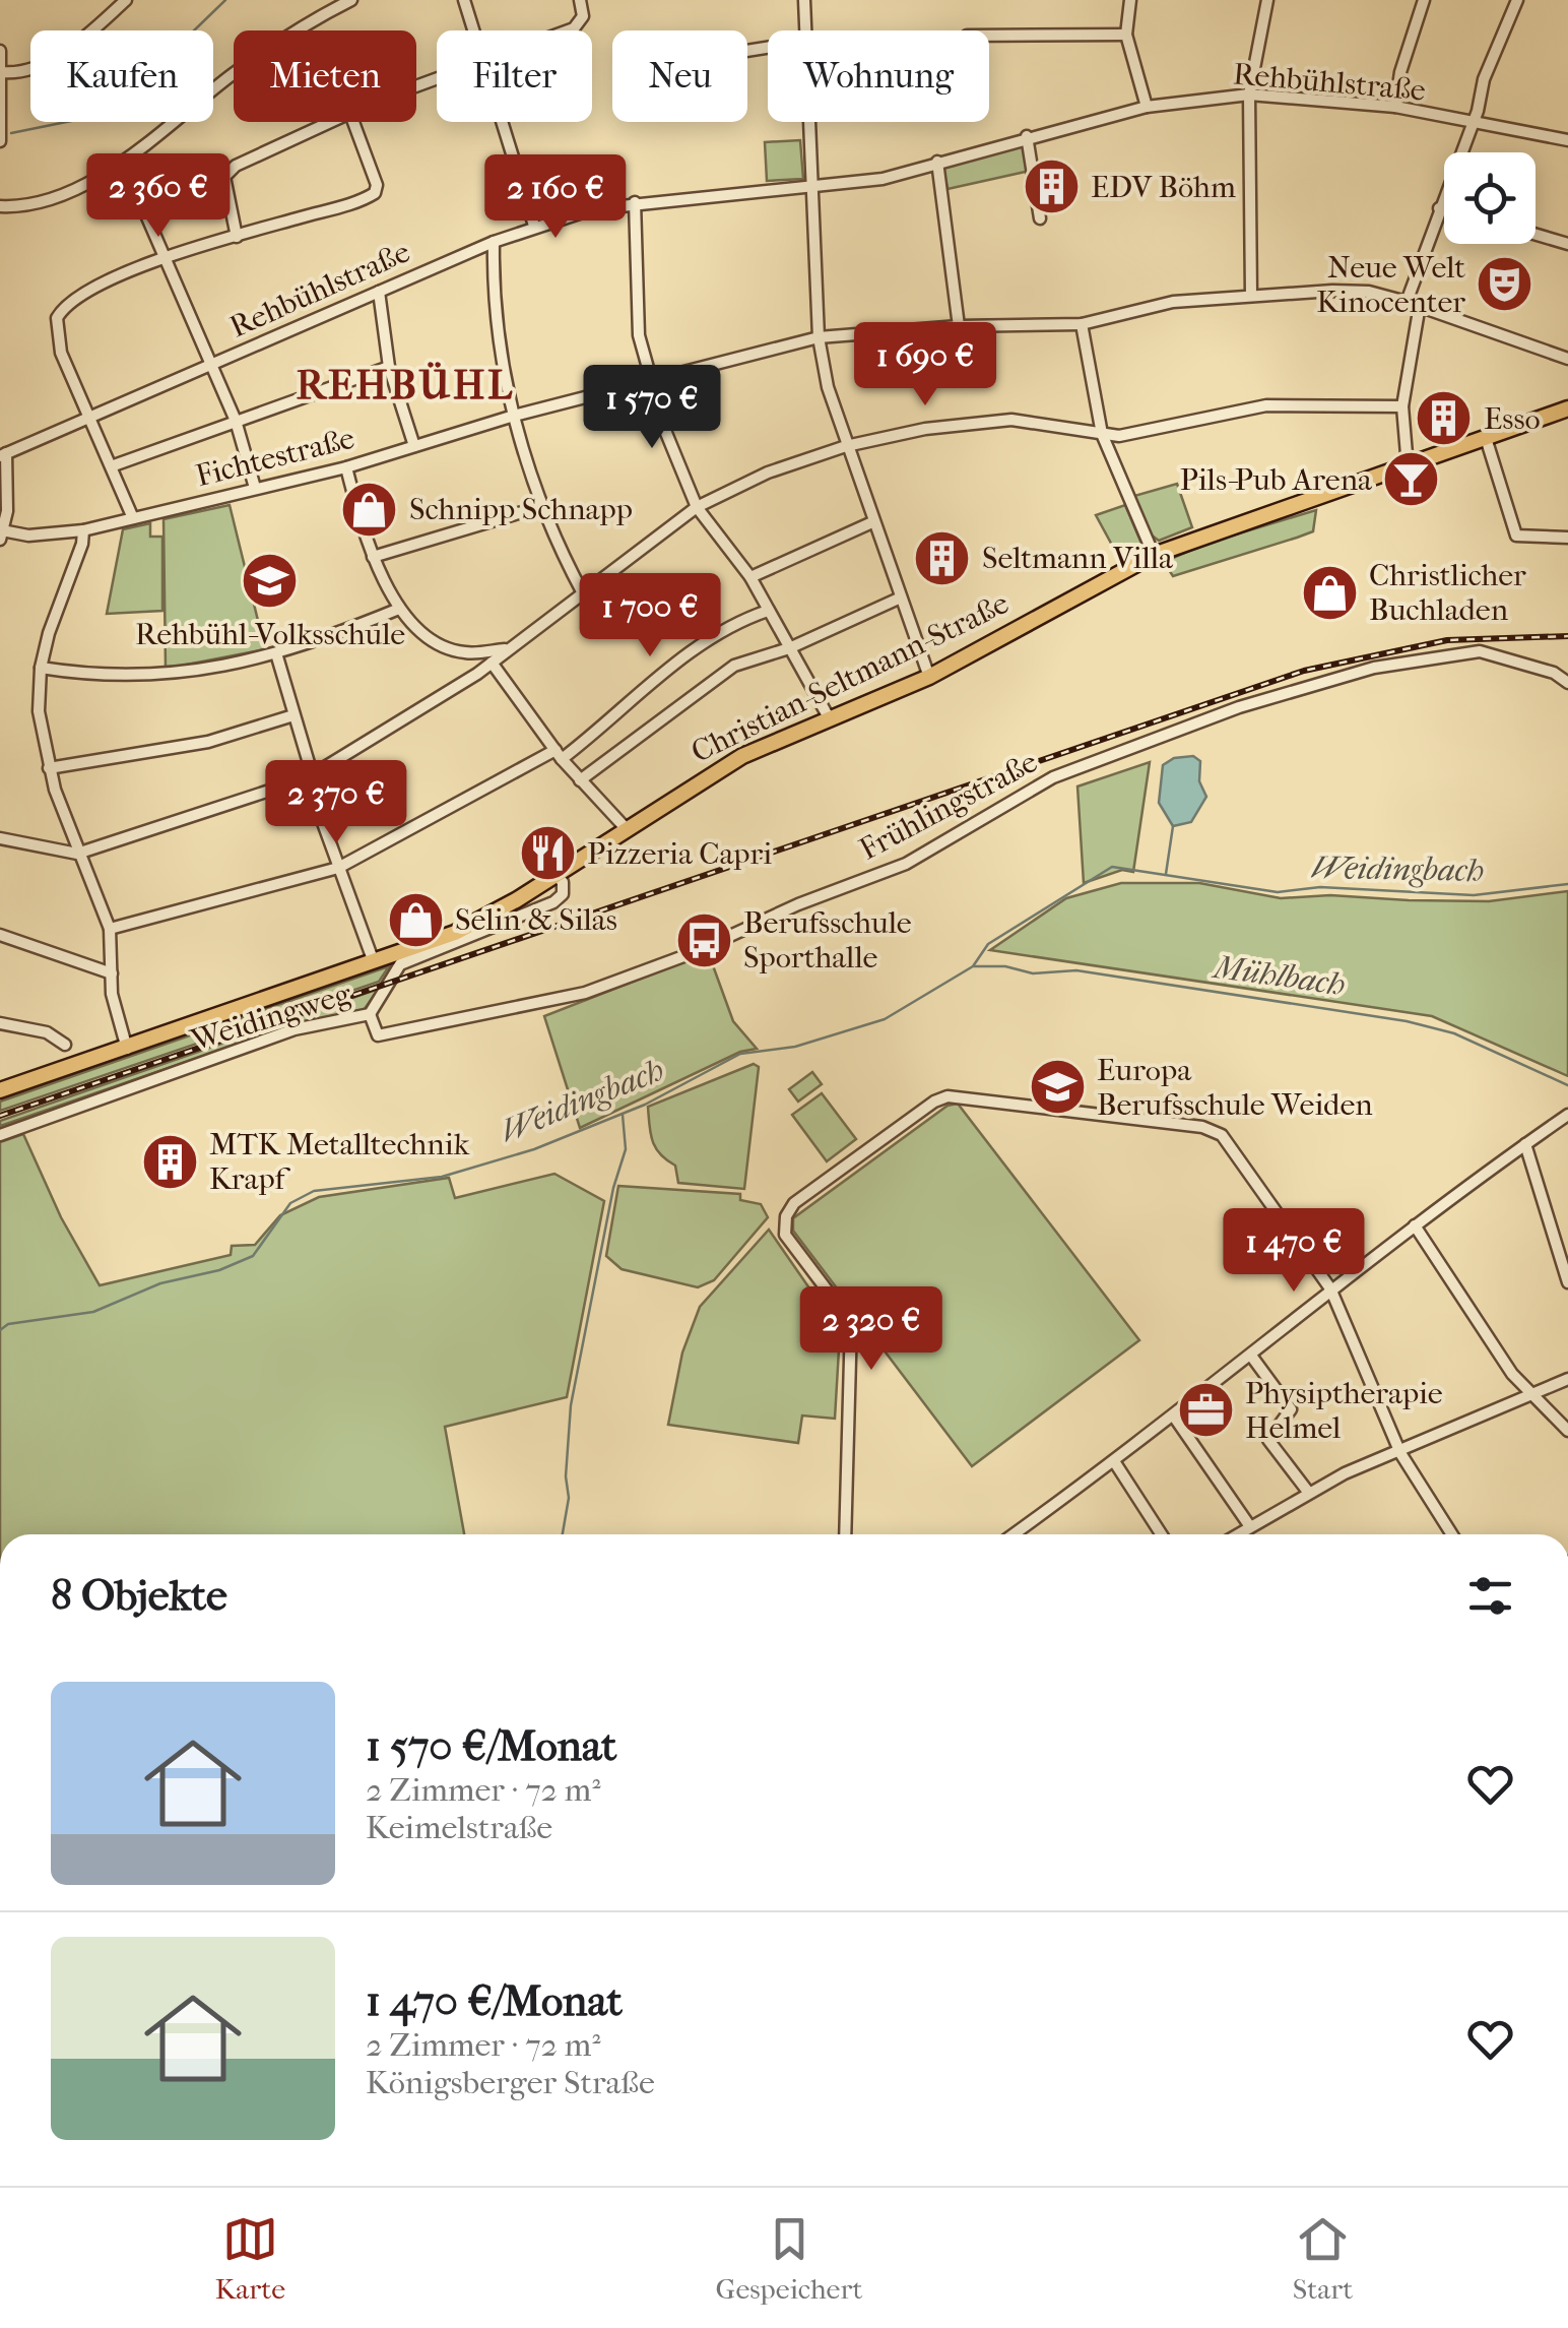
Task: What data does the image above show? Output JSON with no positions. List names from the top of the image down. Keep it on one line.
{"streets":{"main road":["Christian-Seltmann-Straße"],"street":["Rehbühlstraße","Fichtestraße","Frühlingstraße","Weidingweg"]},"crossings":[["Christian-Seltmann-Straße","Weidingweg"],["Frühlingstraße","Weidingweg"]],"districts":["REHBÜHL"],"water":["Weidingbach","Mühlbach"],"places":{"building":["EDV Böhm","Esso","Seltmann Villa","MTK Metalltechnik Krapf"],"theatre":["Neue Welt Kinocenter"],"bar":["Pils-Pub Arena"],"shop":["Schnipp Schnapp","Christlicher Buchladen","Selin & Silas"],"school or university":["Rehbühl-Volksschule","Europa Berufsschule Weiden"],"restaurant":["Pizzeria Capri"],"bus stop":["Berufsschule Sporthalle"],"office":["Physiptherapie Helmel"]},"page":{"chip":["Kaufen","Mieten","Filter","Neu","Wohnung"],"price":["2 360 €","2 160 €","1 690 €","1 570 €","1 700 €","2 370 €","1 470 €","2 320 €"],"heading":"8 Objekte","list":[{"name":"1 570 €/Monat","note":"2 Zimmer · 72 m² · Keimelstraße"},{"name":"1 470 €/Monat","note":"2 Zimmer · 72 m² · Königsberger Straße"}],"tabs":["Karte","Gespeichert","Start"]}}
